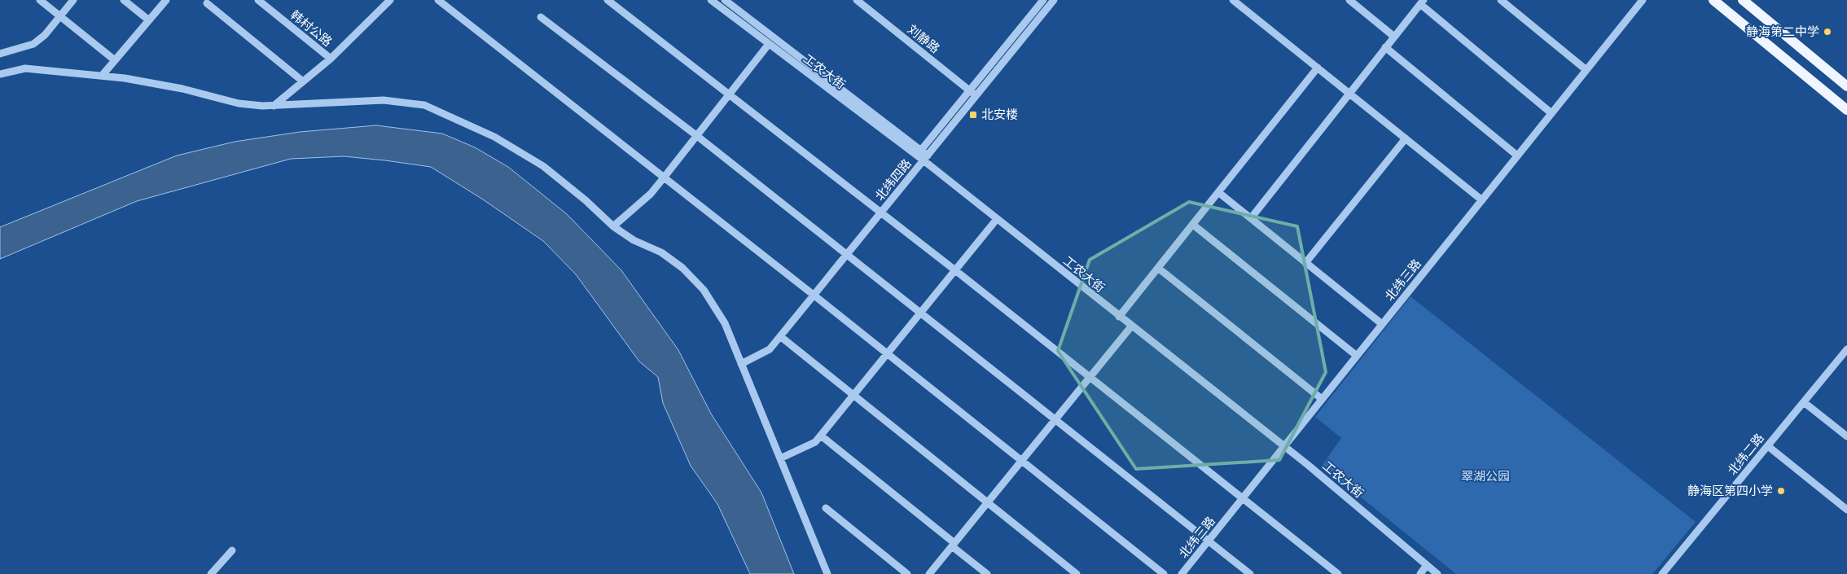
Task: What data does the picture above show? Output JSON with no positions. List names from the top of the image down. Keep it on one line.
{"streets":{"street":["韩村公路","刘静路","工农大街","北纬四路","北纬三路","北纬二路"]},"crossings":[["刘静路","北纬四路"],["工农大街","北纬四路"],["工农大街","北纬三路"]],"parks":["翠湖公园"],"places":{"other":["静海第二中学","静海区第四小学"],"transit":["北安楼"]}}
